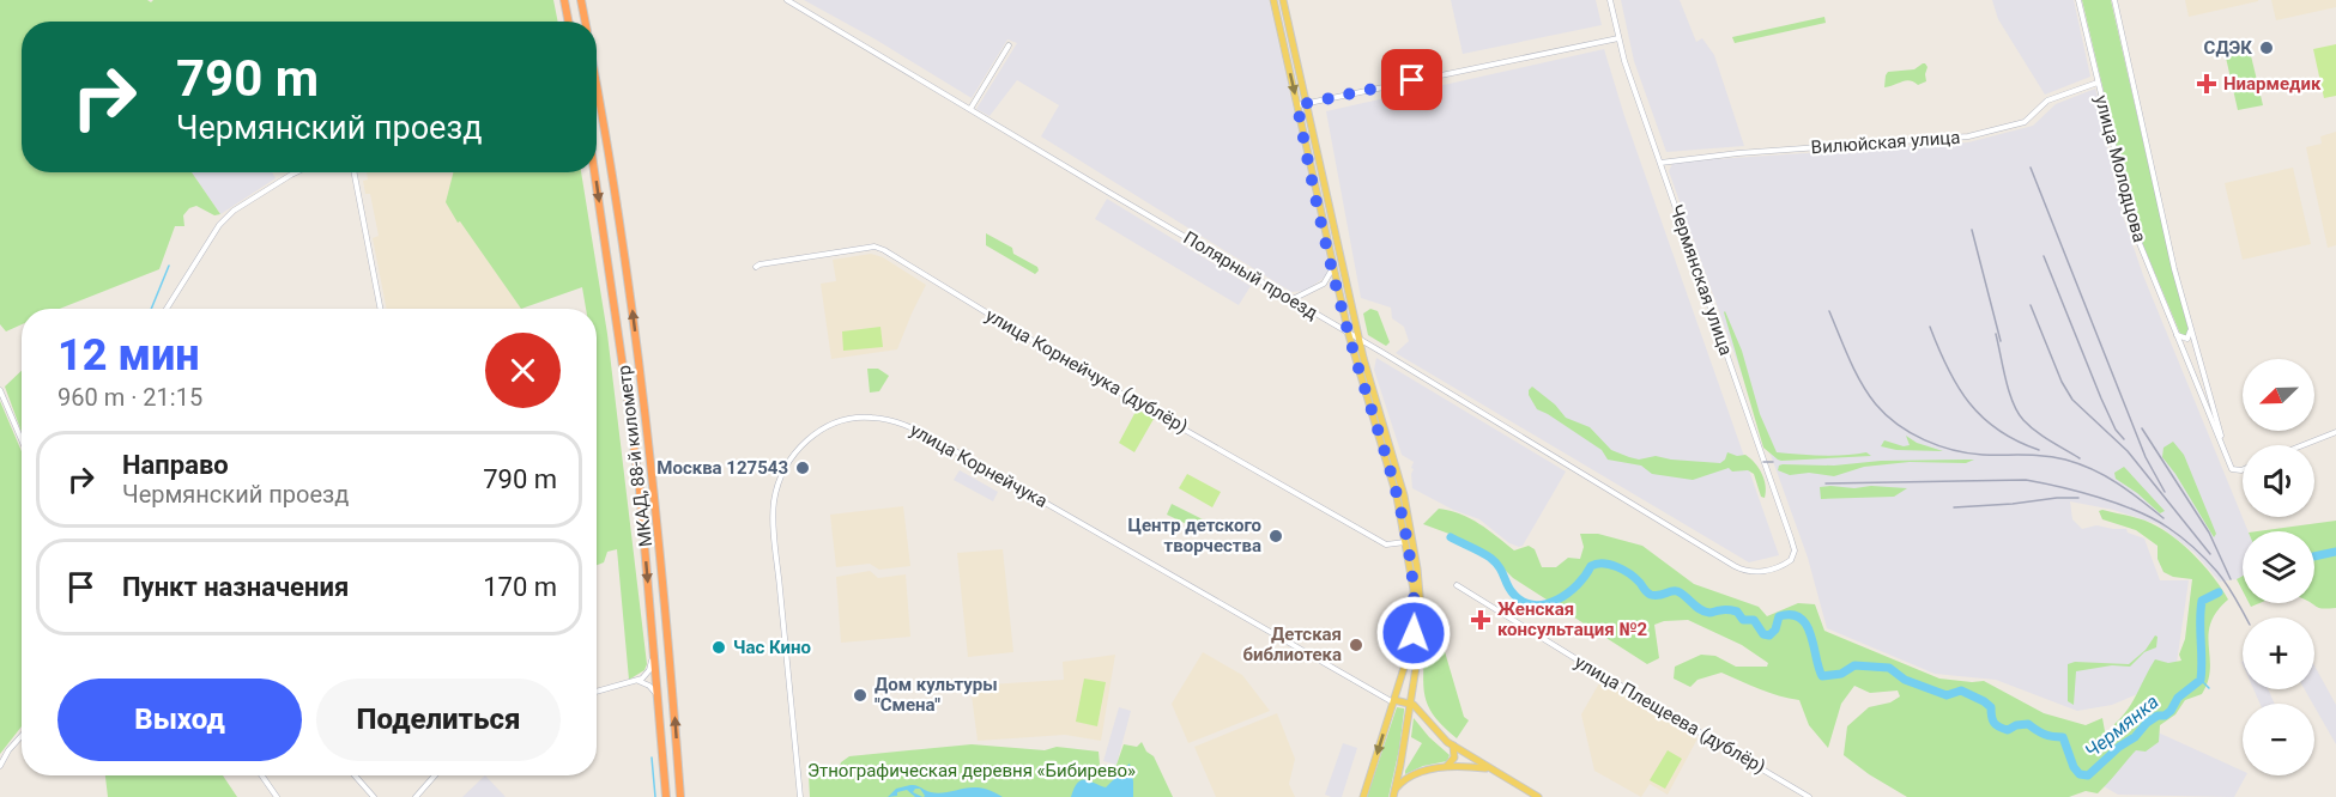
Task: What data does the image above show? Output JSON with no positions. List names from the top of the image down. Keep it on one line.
{"streets":{"highway":["МКАД, 88-й километр"],"street":["Вилюйская улица","улица Молодцова","Полярный проезд","Чермянская улица","улица Корнейчука (дублёр)","улица Корнейчука","улица Плещеева (дублёр)"]},"crossings":[["Вилюйская улица","улица Молодцова"],["Вилюйская улица","Чермянская улица"],["Полярный проезд","Чермянская улица"]],"water":["Чермянка"],"parks":["Этнографическая деревня «Бибирево»"],"places":{"other":["СДЭК","Москва 127543","Центр детского творчества","Детская библиотека","Час Кино","Дом культуры \"Смена\""],"health":["Ниармедик","Женская консультация №2"]},"north":"bottom left","page":{"turn":["790 m","Чермянский проезд"],"heading":["12 мин","960 m · 21:15"],"map_buttons":["+","−"],"list":[{"name":"Направо","note":"Чермянский проезд","value":"790 m"},{"name":"Пункт назначения","value":"170 m"}],"buttons":["Выход","Поделиться"]}}
